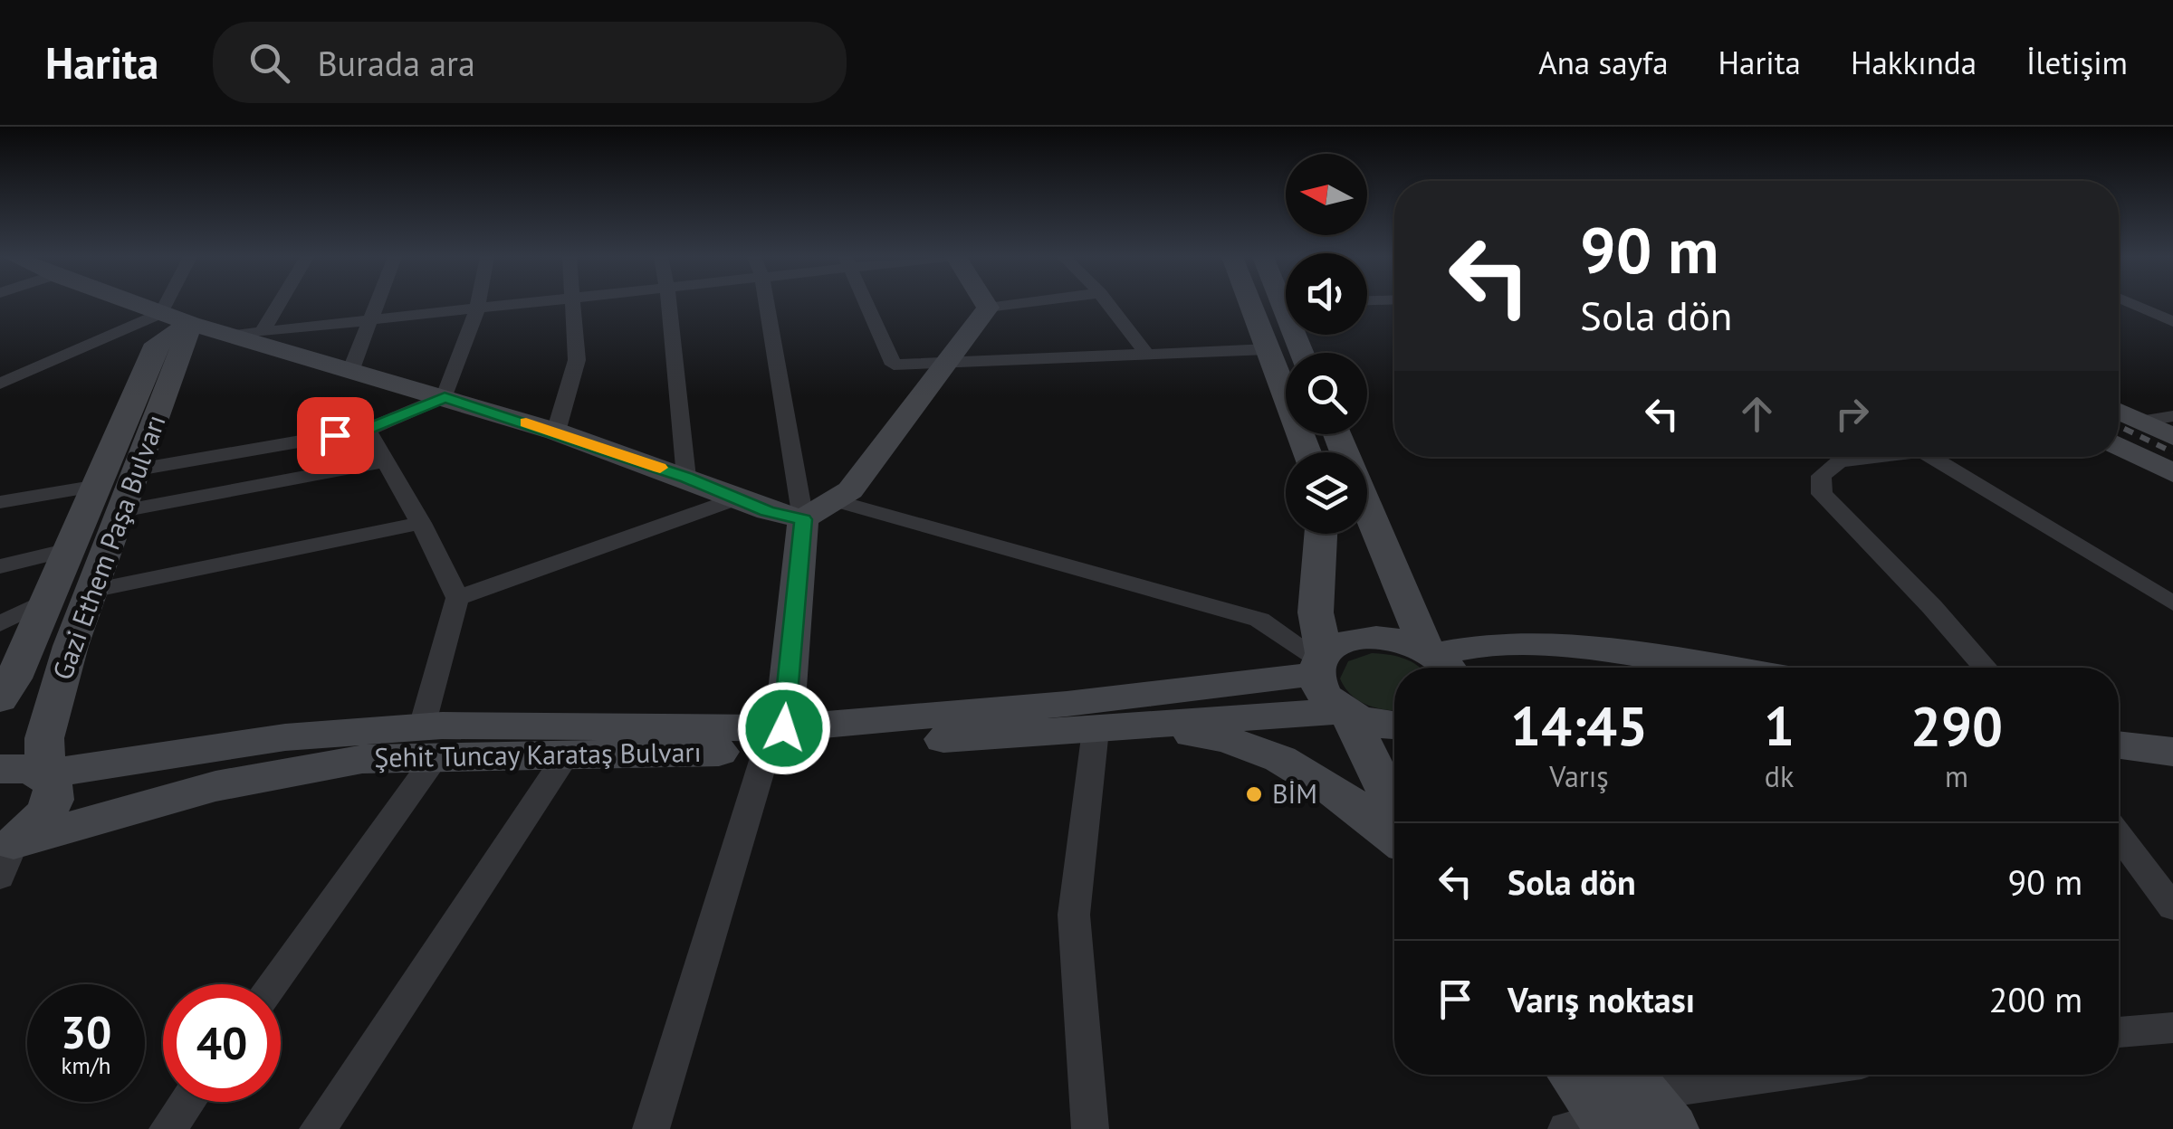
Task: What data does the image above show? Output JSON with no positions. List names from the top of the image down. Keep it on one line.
{"streets":{"main road":["Gazi Ethem Paşa Bulvarı","Şehit Tuncay Karataş Bulvarı"]},"crossings":[["Gazi Ethem Paşa Bulvarı","Şehit Tuncay Karataş Bulvarı"]],"places":["BİM"],"north":"left","page":{"header":"Harita","search":"Burada ara","nav":["Ana sayfa","Harita","Hakkında","İletişim"],"turn":["90 m","Sola dön"],"eta":["14:45","Varış","1","dk","290","m"],"list":[{"name":"Sola dön","value":"90 m"},{"name":"Varış noktası","value":"200 m"}],"speed":"30 km/h","limit":"40"}}
